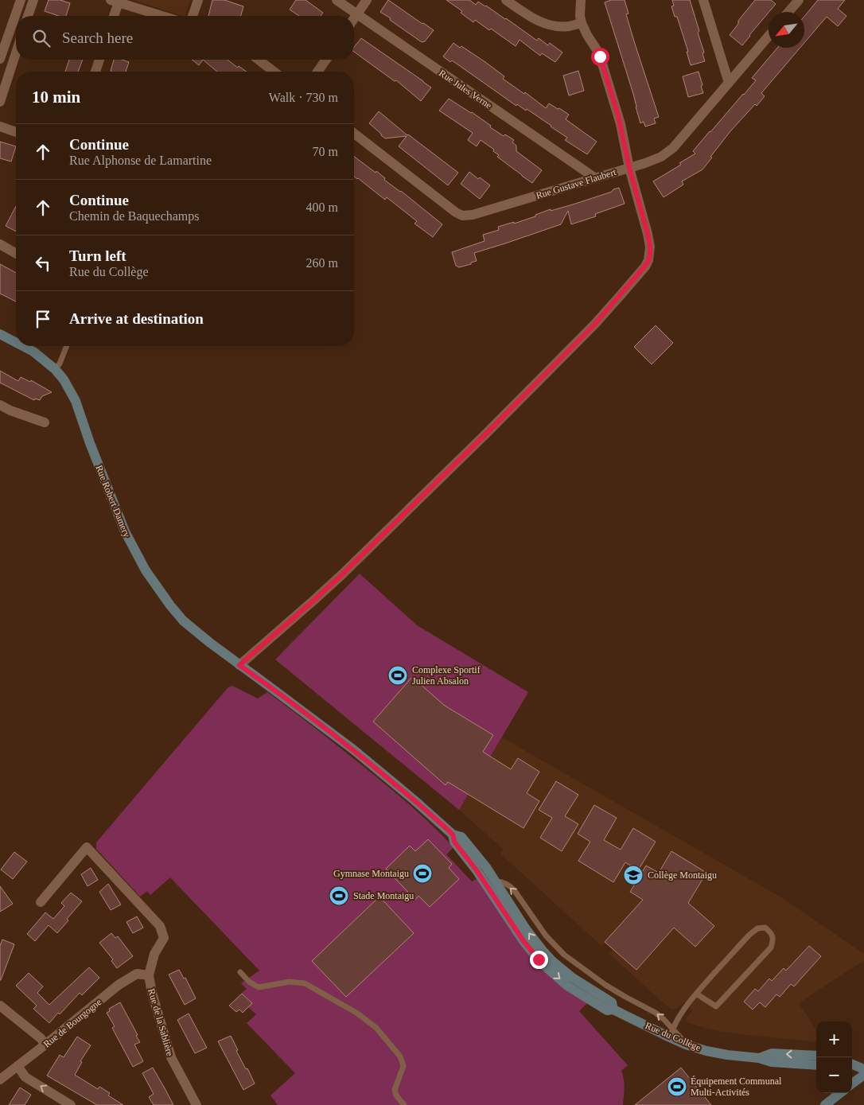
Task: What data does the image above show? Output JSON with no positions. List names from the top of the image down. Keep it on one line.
{"streets":{"street":["Rue Jules Verne","Rue Gustave Flaubert","Rue Robert Damery","Rue de la Sablière","Rue de Bourgogne","Rue du Collège"]},"crossings":[["Rue Jules Verne","Rue Gustave Flaubert"],["Rue Robert Damery","Rue du Collège"],["Rue de la Sablière","Rue de Bourgogne"]],"places":{"sports":["Complexe Sportif Julien Absalon","Gymnase Montaigu","Stade Montaigu","Équipement Communal Multi-Activités"],"school or university":["Collège Montaigu"]},"north":"bottom left","page":{"search":"Search here","heading":["10 min","Walk · 730 m"],"list":[["Continue","Rue Alphonse de Lamartine","70 m"],["Continue","Chemin de Baquechamps","400 m"],["Turn left","Rue du Collège","260 m"],"Arrive at destination"],"map_buttons":["+","−"]}}
